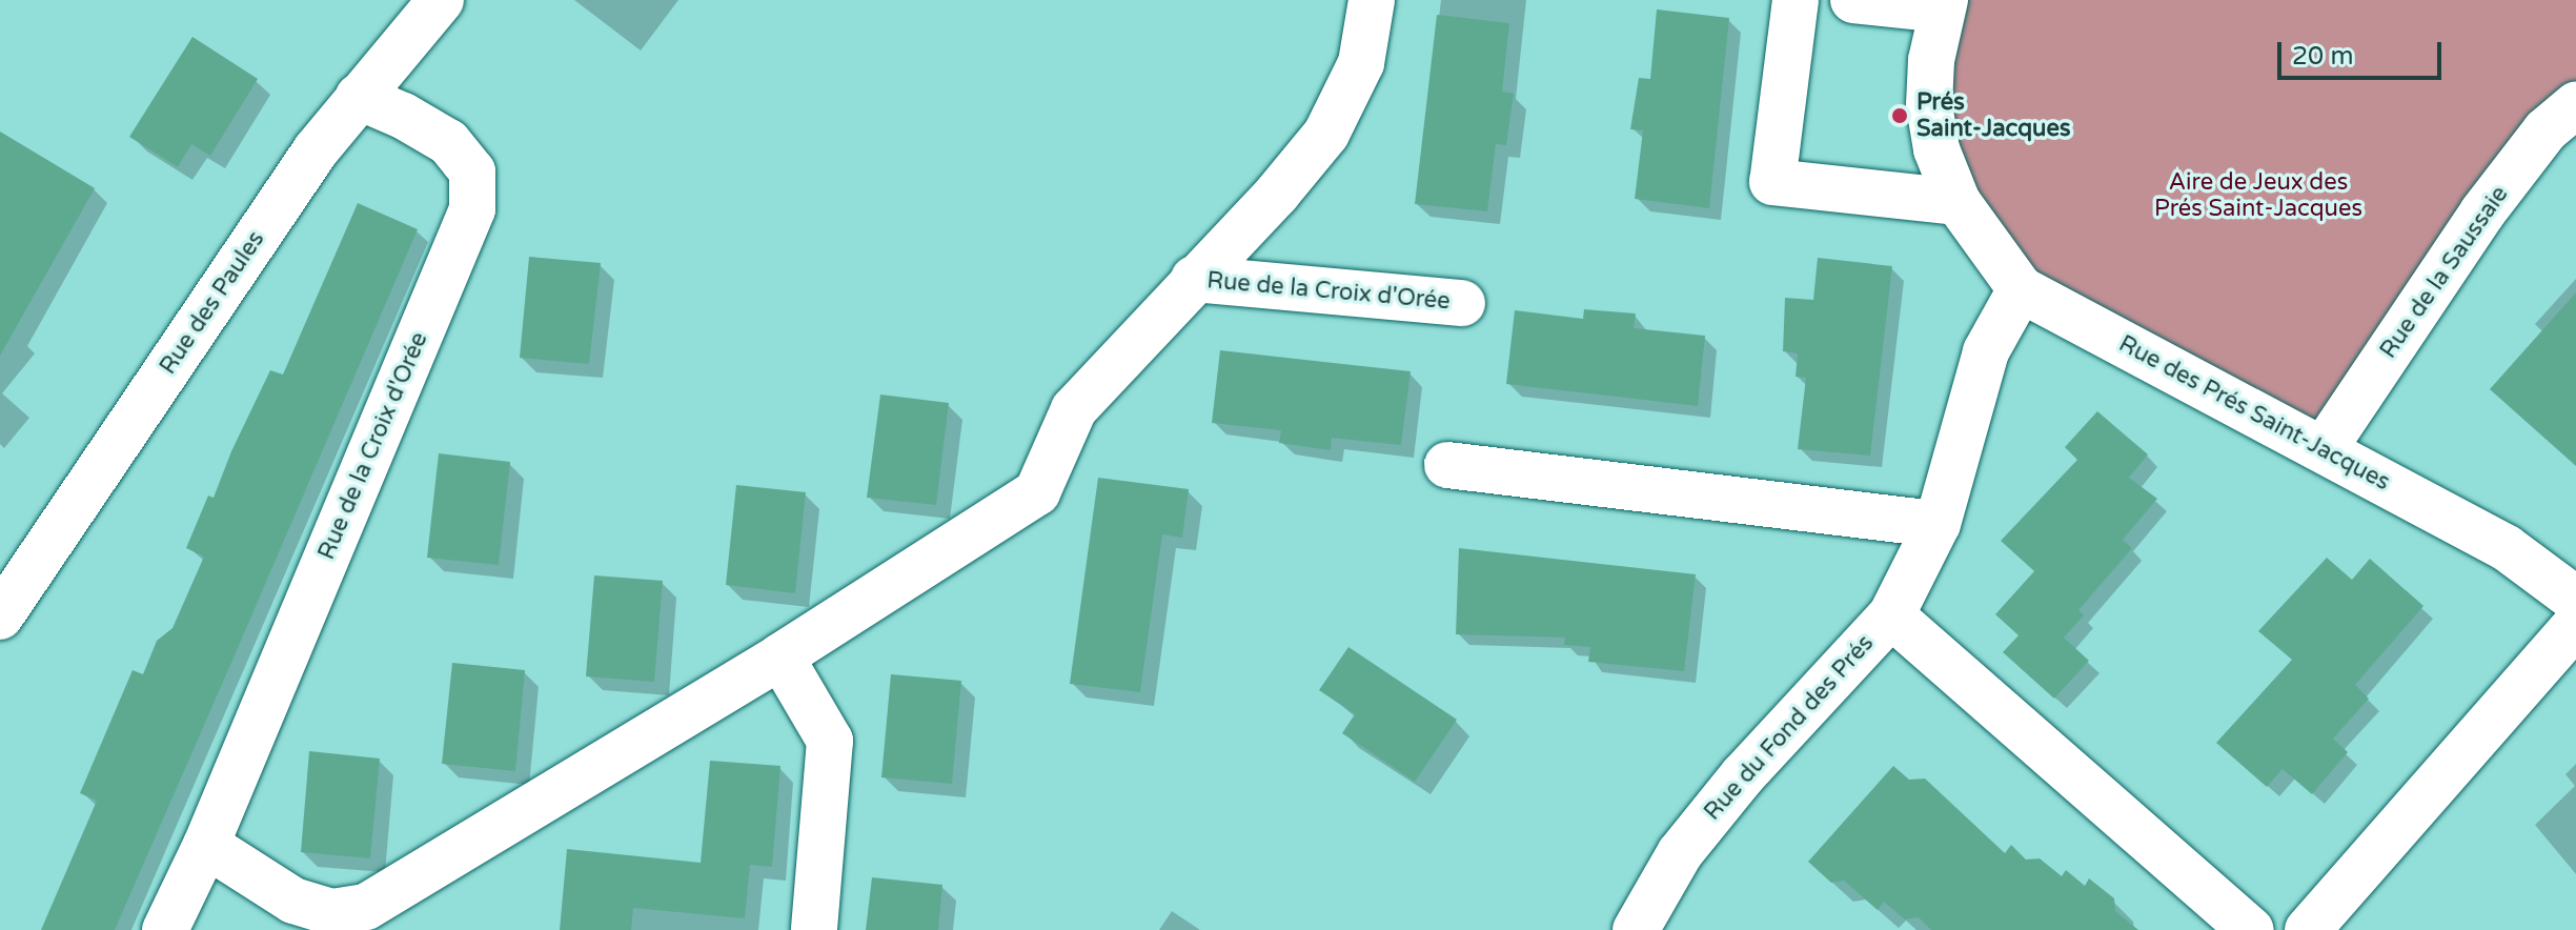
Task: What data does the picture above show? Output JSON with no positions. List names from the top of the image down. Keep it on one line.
{"streets":{"street":["Rue de la Saussaie","Rue de la Croix d'Orée","Rue des Paules","Rue des Prés Saint-Jacques","Rue du Fond des Prés"]},"crossings":[["Rue de la Saussaie","Rue des Prés Saint-Jacques"],["Rue de la Croix d'Orée","Rue des Paules"],["Rue des Prés Saint-Jacques","Rue du Fond des Prés"]],"parks":["Aire de Jeux des Prés Saint-Jacques"],"places":["Prés Saint-Jacques"],"scale_bar":"20 m"}
